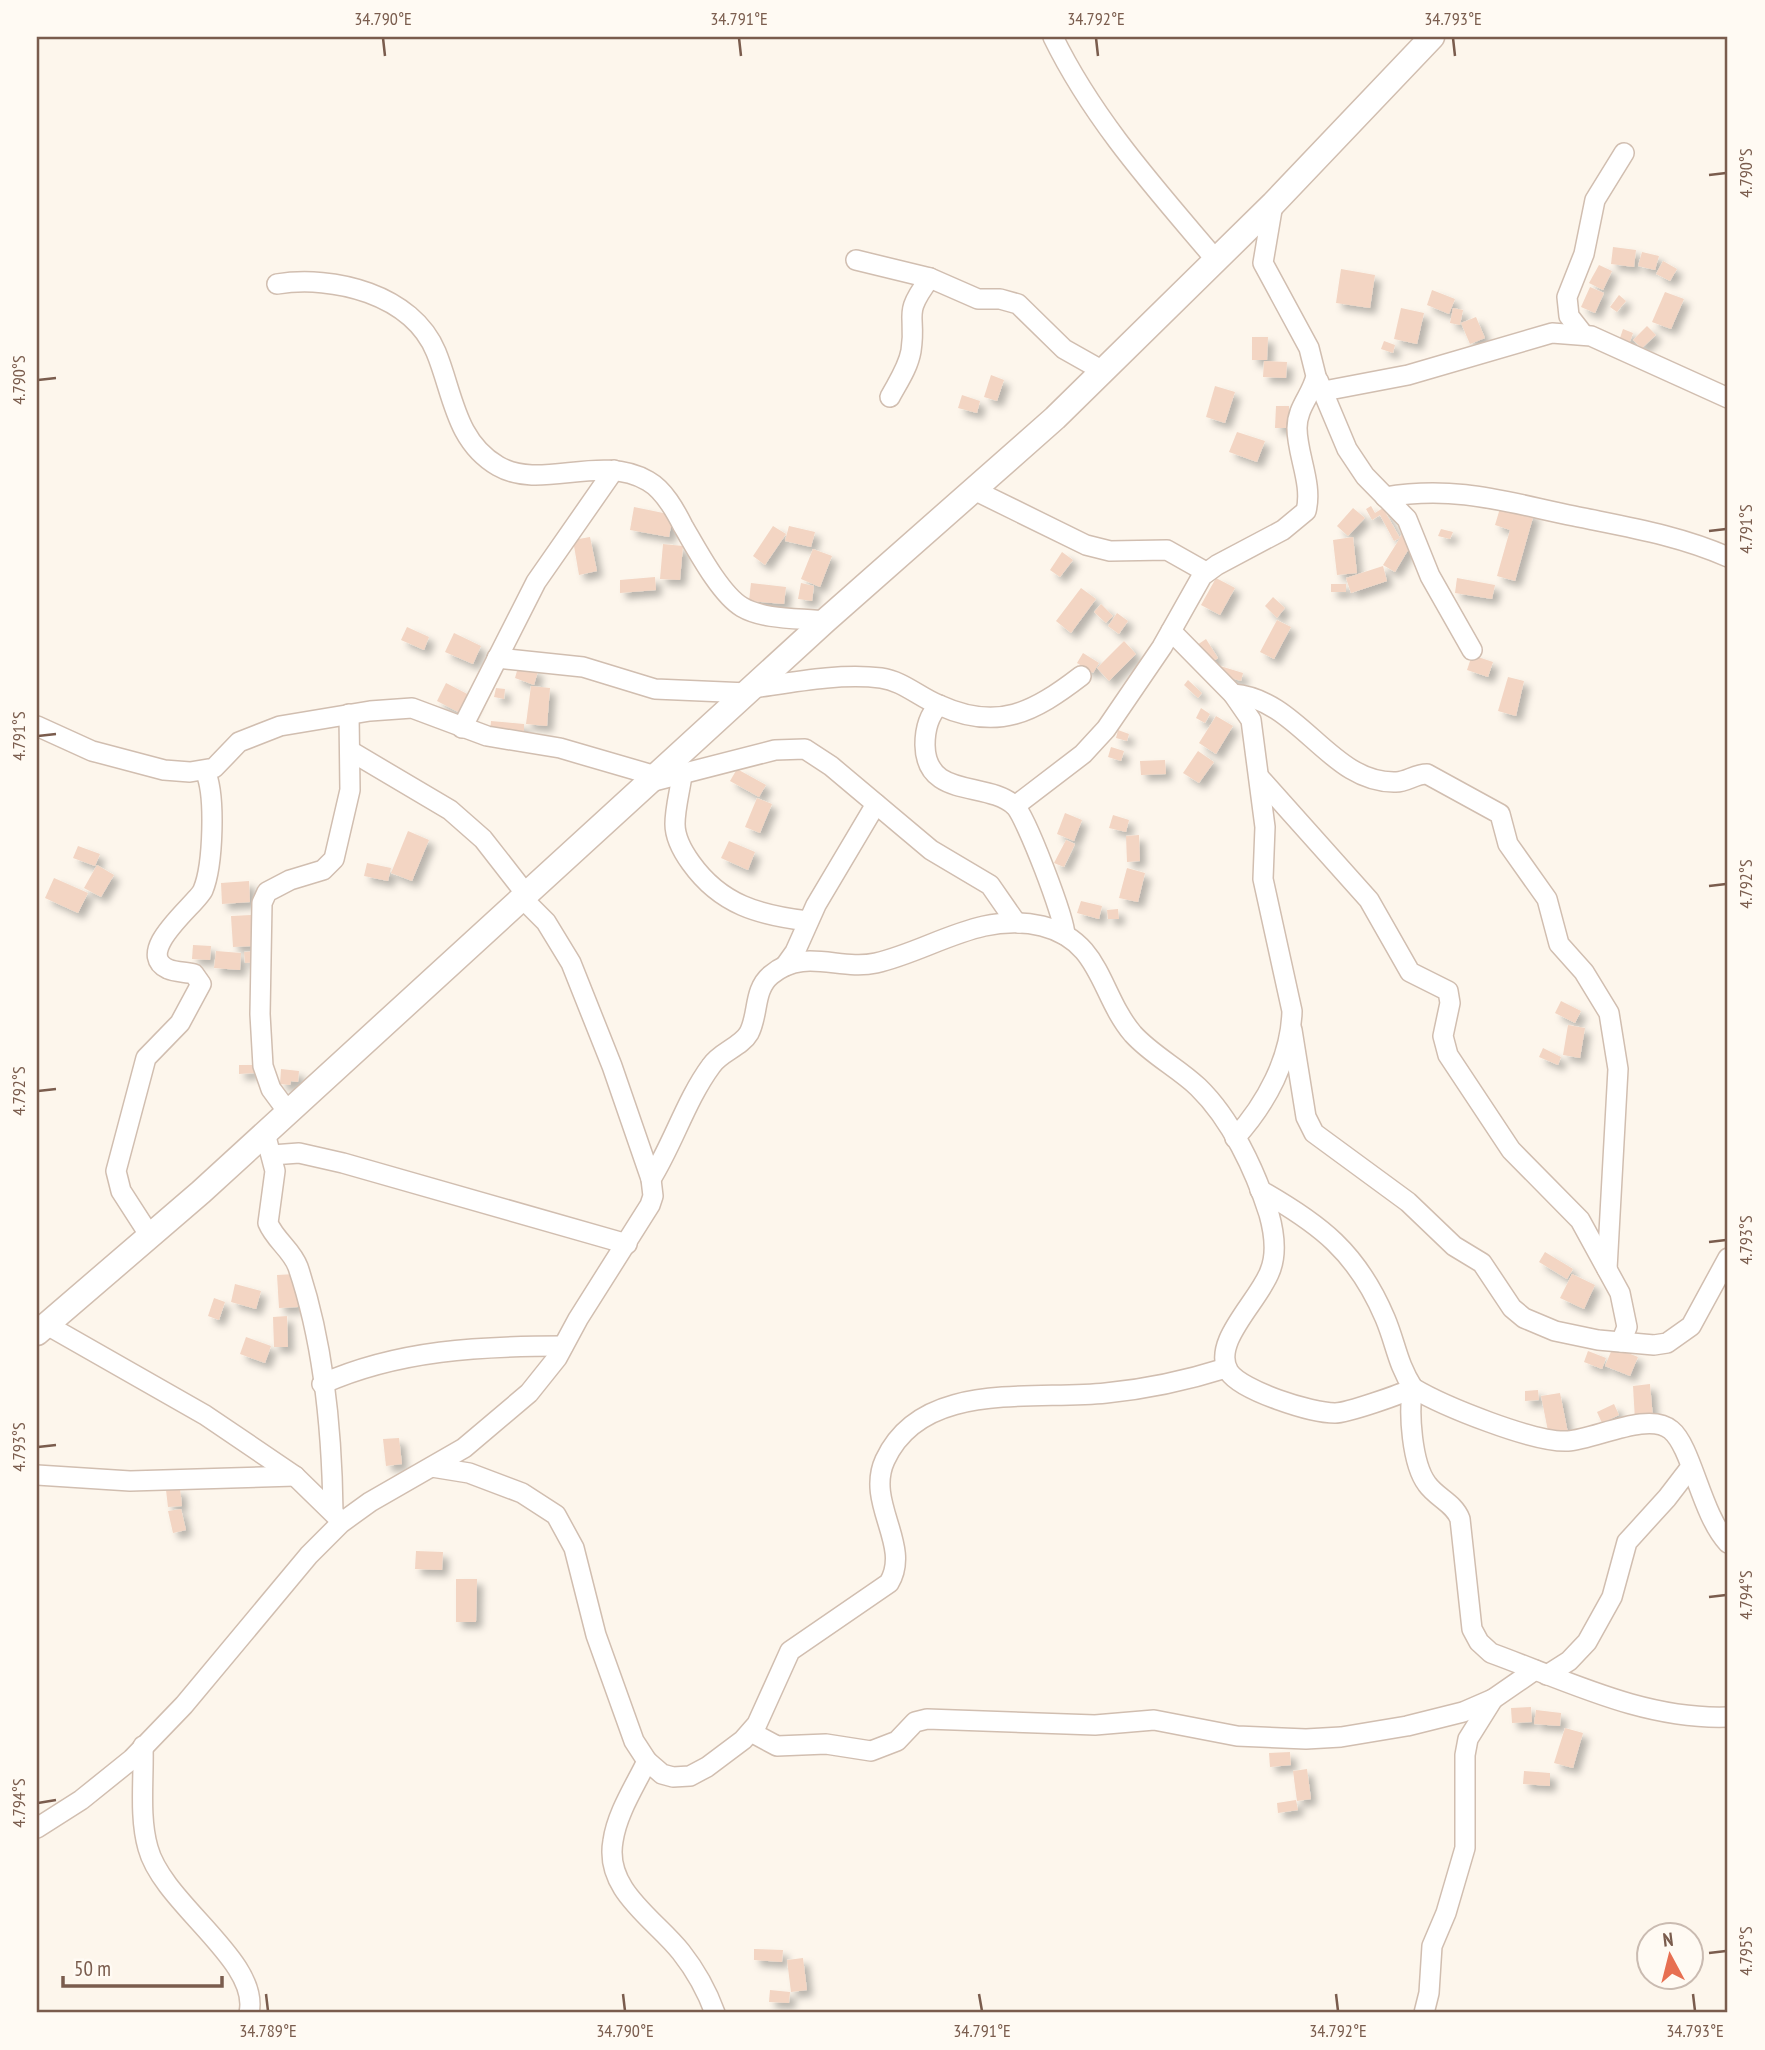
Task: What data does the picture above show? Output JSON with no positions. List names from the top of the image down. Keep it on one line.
{"scale_bar":"50 m","north":"top","coordinates":["34.790°E","34.791°E","34.792°E","34.793°E","4.790°S","4.791°S","4.792°S","4.793°S","4.794°S","4.795°S","34.789°E"]}
